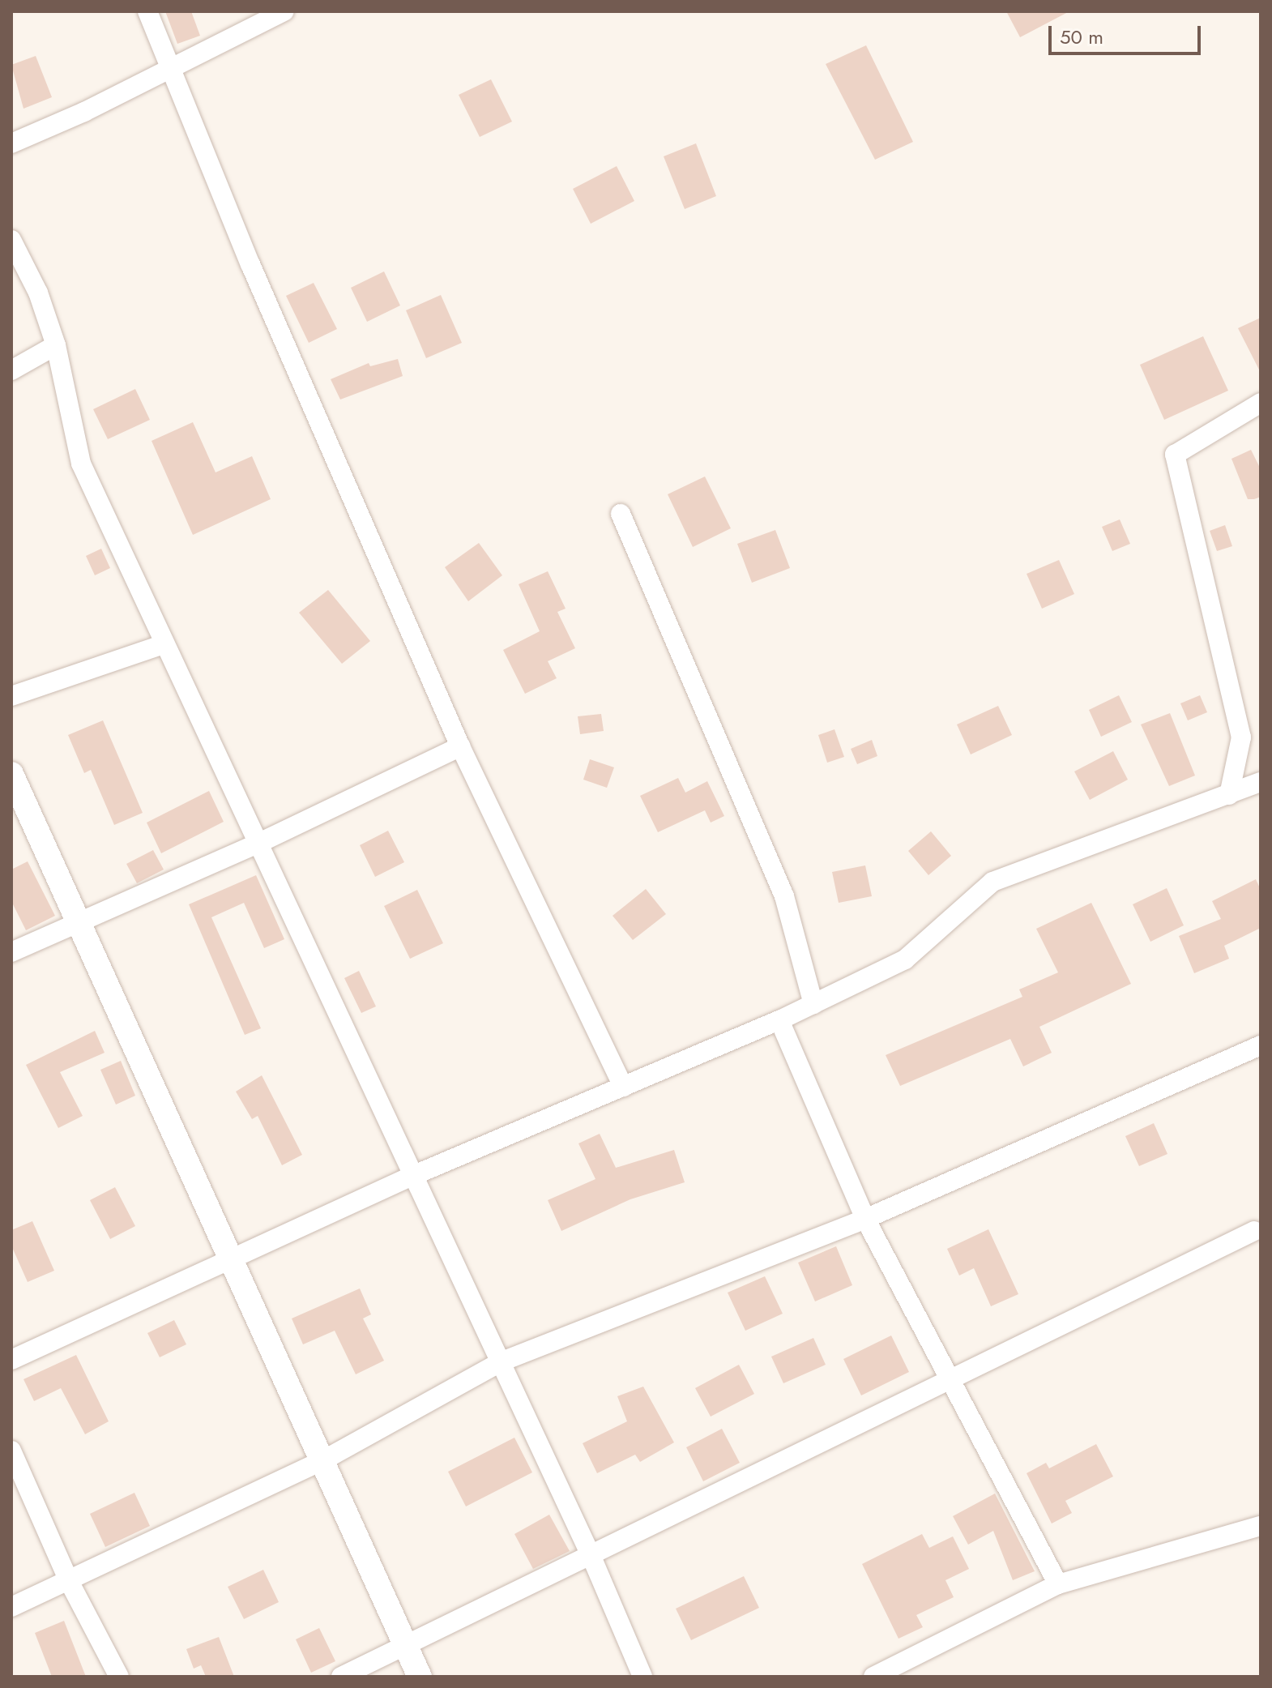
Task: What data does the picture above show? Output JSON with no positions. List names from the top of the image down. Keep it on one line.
{"scale_bar":"50 m"}
